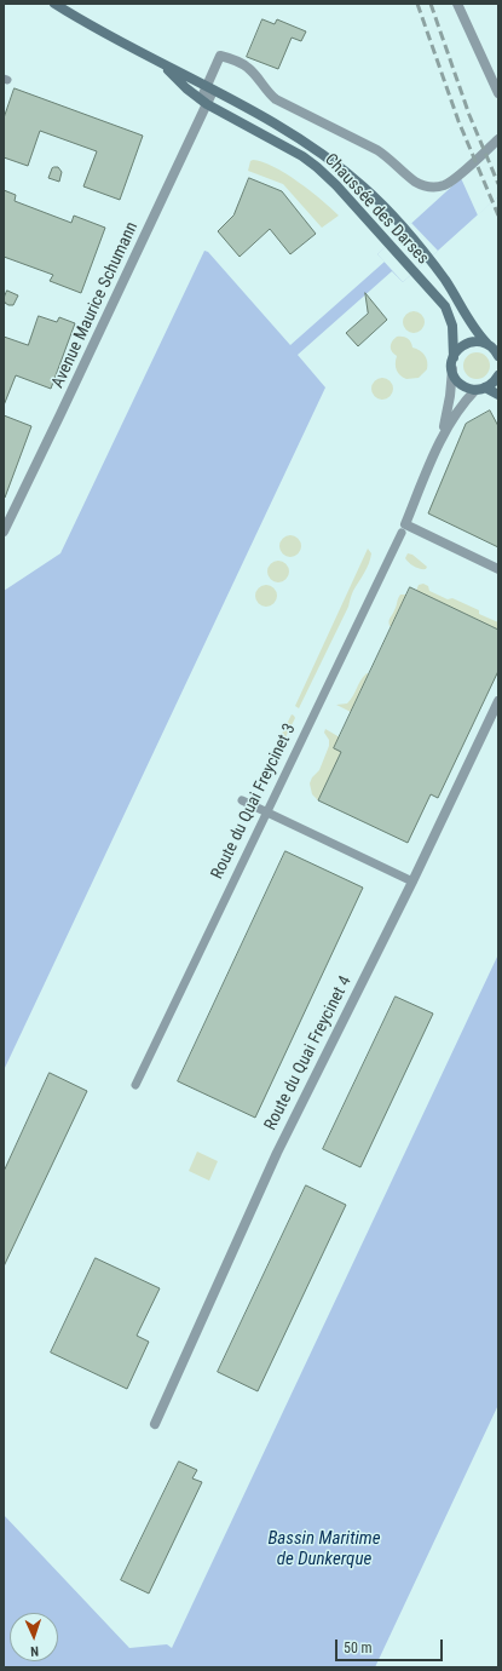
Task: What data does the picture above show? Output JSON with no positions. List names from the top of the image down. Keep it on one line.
{"streets":{"main road":["Chaussée des Darses"],"street":["Avenue Maurice Schumann","Route du Quai Freycinet 3","Route du Quai Freycinet 4"]},"crossings":[["Chaussée des Darses","Avenue Maurice Schumann"],["Chaussée des Darses","Route du Quai Freycinet 3"]],"water":["Bassin Maritime de Dunkerque"],"scale_bar":"50 m","north":"bottom"}
